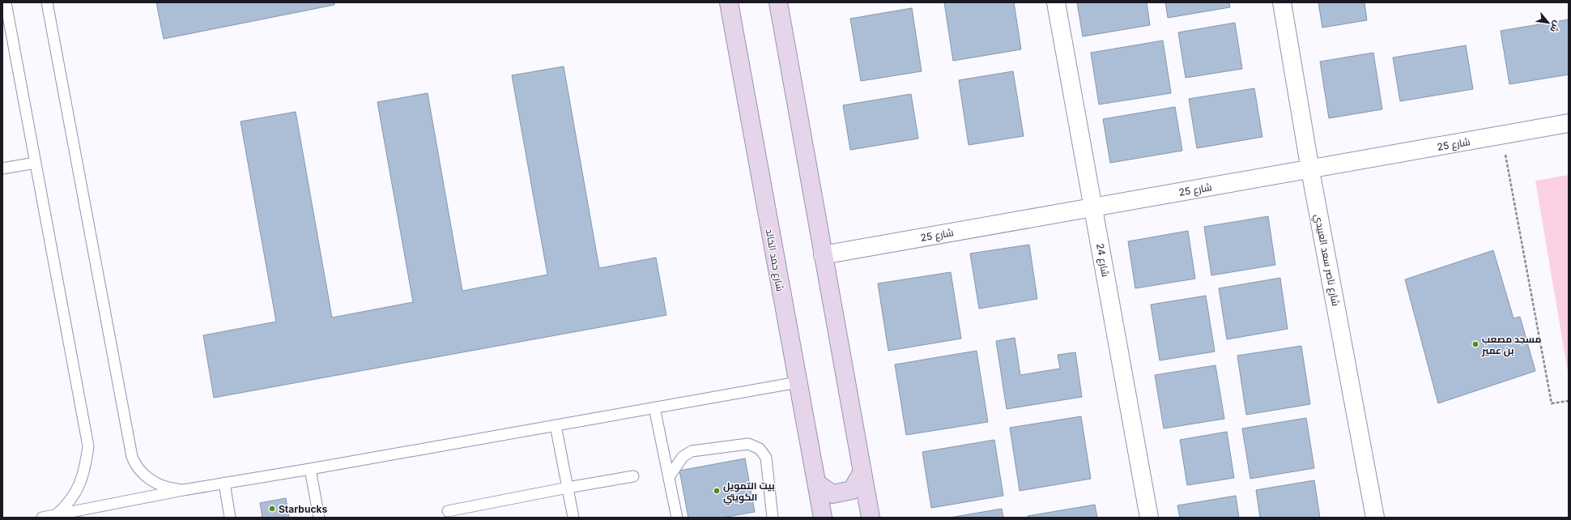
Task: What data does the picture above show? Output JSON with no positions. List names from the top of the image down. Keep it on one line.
{"streets":{"street":["شارع 25","شارع حمد الخالد","شارع 24","شارع ناصر سعد العبيدي"]},"crossings":[["شارع 25","شارع 24"],["شارع 25","شارع ناصر سعد العبيدي"]],"places":["مسجد مصعب بن عمير","بيت التمويل الكويتي","Starbucks"],"north":"bottom right"}
